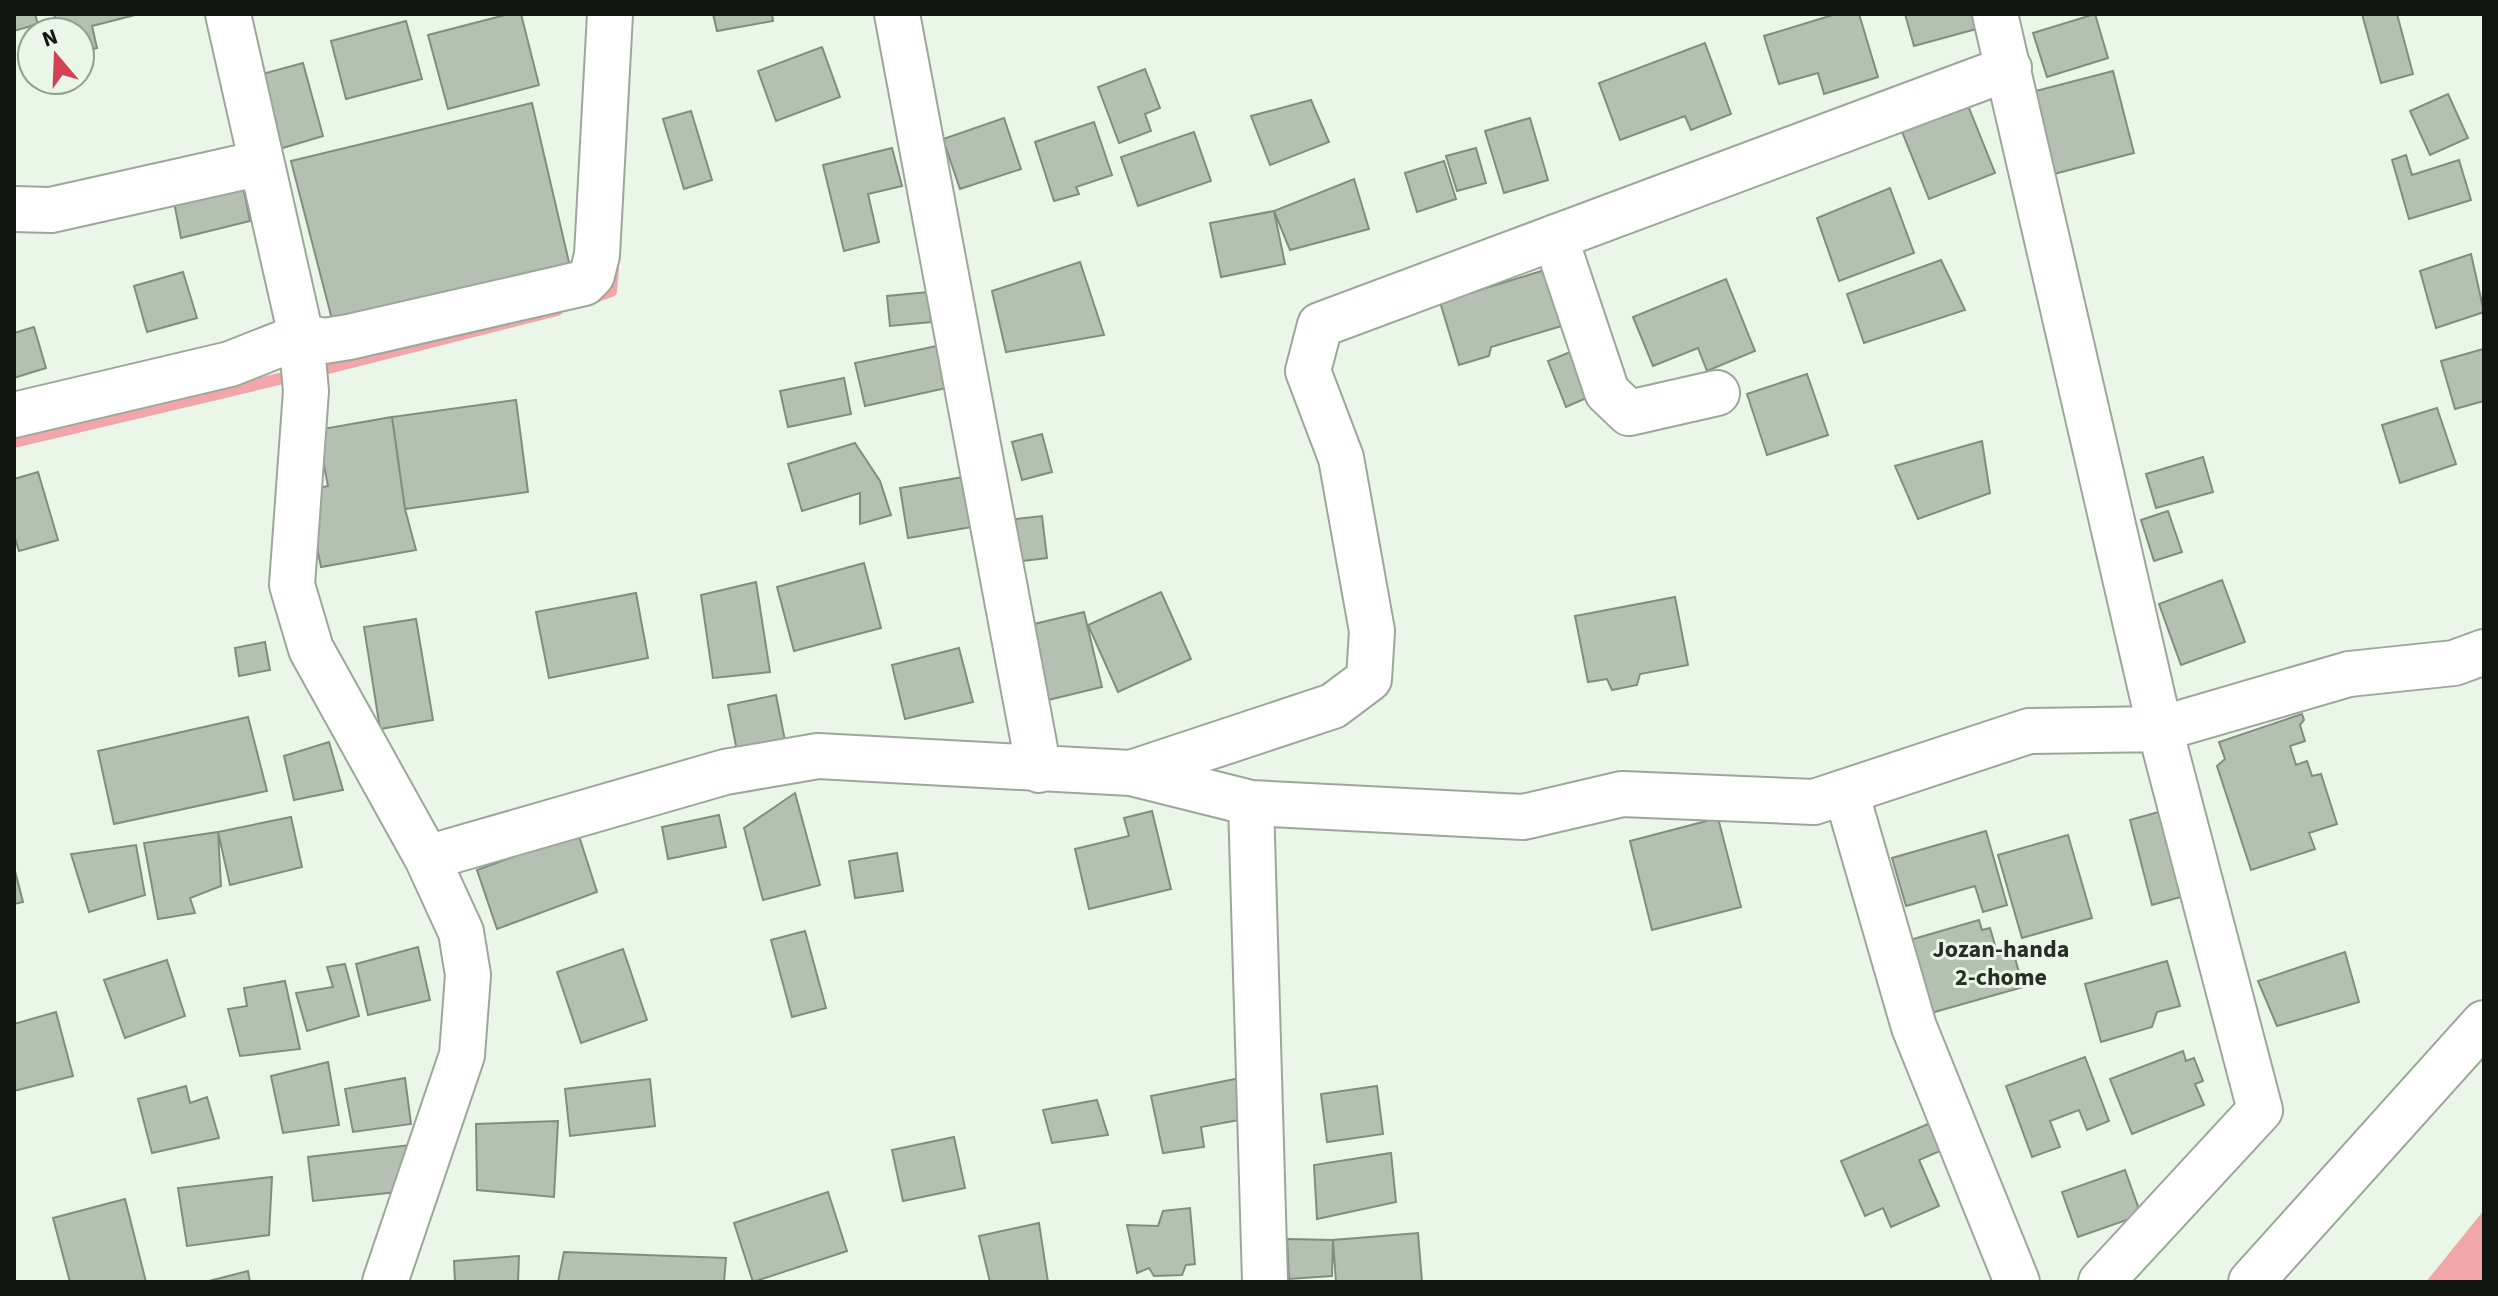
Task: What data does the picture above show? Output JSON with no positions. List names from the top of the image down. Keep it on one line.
{"districts":["Jozan-handa 2-chome"],"north":"top"}
